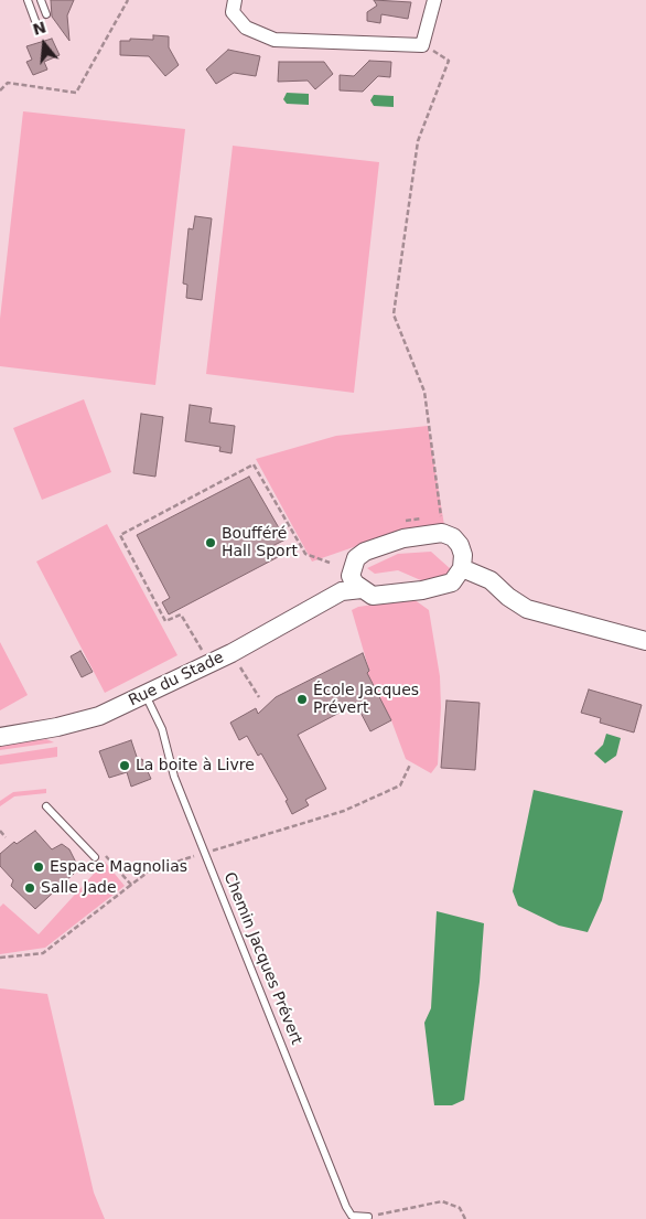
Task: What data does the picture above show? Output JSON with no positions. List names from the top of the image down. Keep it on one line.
{"streets":{"street":["Rue du Stade"],"lane":["Chemin Jacques Prévert"]},"crossings":[["Rue du Stade","Chemin Jacques Prévert"]],"places":["Boufféré Hall Sport","École Jacques Prévert","La boite à Livre","Espace Magnolias","Salle Jade"],"north":"top"}
